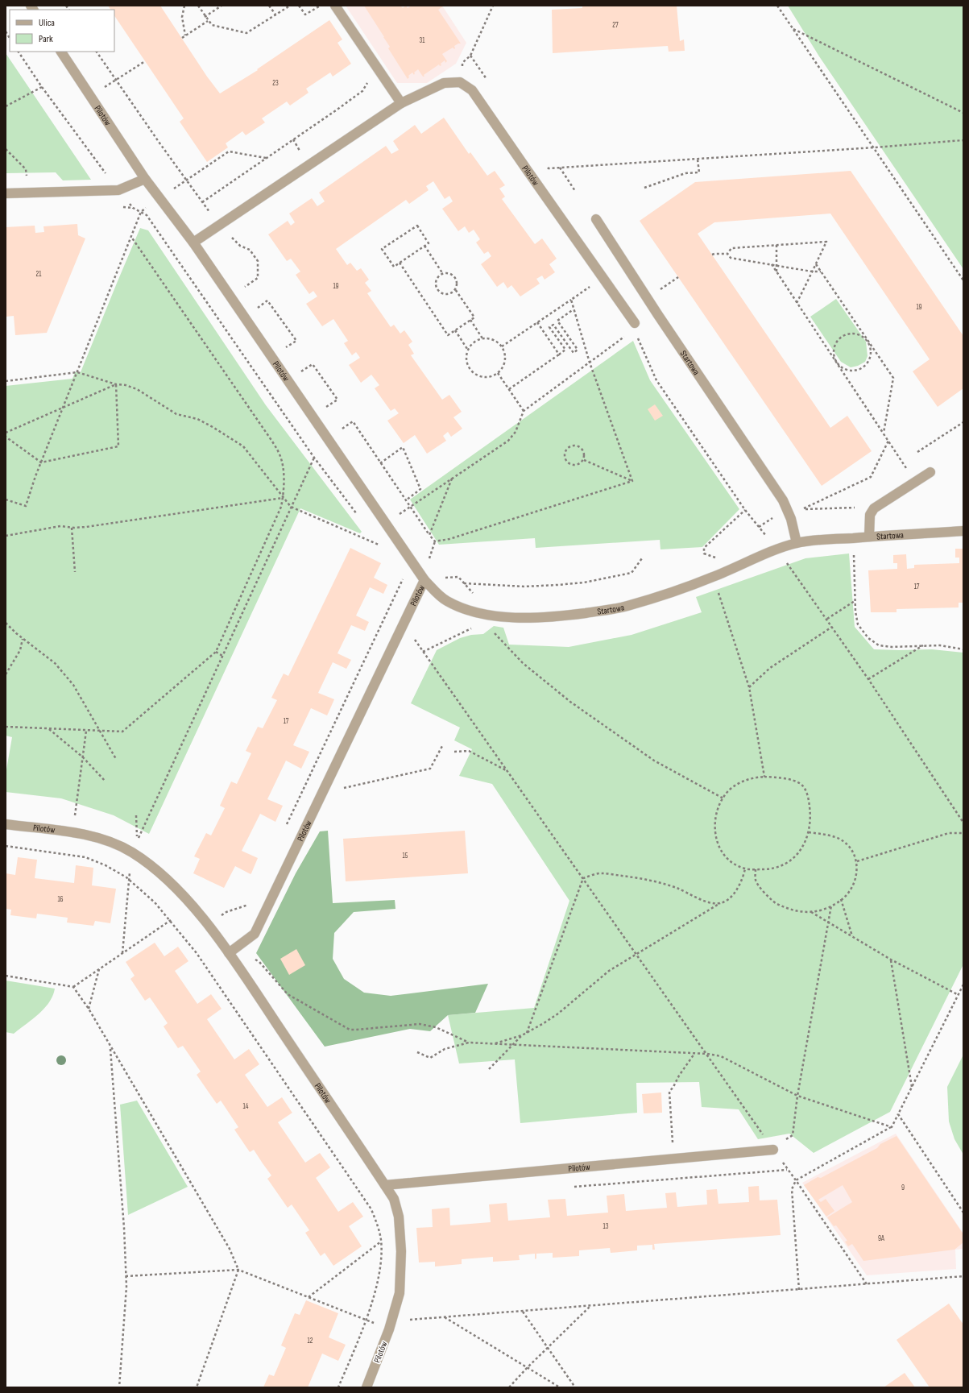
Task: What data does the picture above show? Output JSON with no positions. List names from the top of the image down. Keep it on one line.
{"streets":{"street":["Pilotów","Startowa"]},"crossings":[["Pilotów","Startowa"]],"house_numbers":["27","31","23","21","19","19","17","17","15","16","14","9","13","9A","12"],"legend":["Ulica","Park"]}
